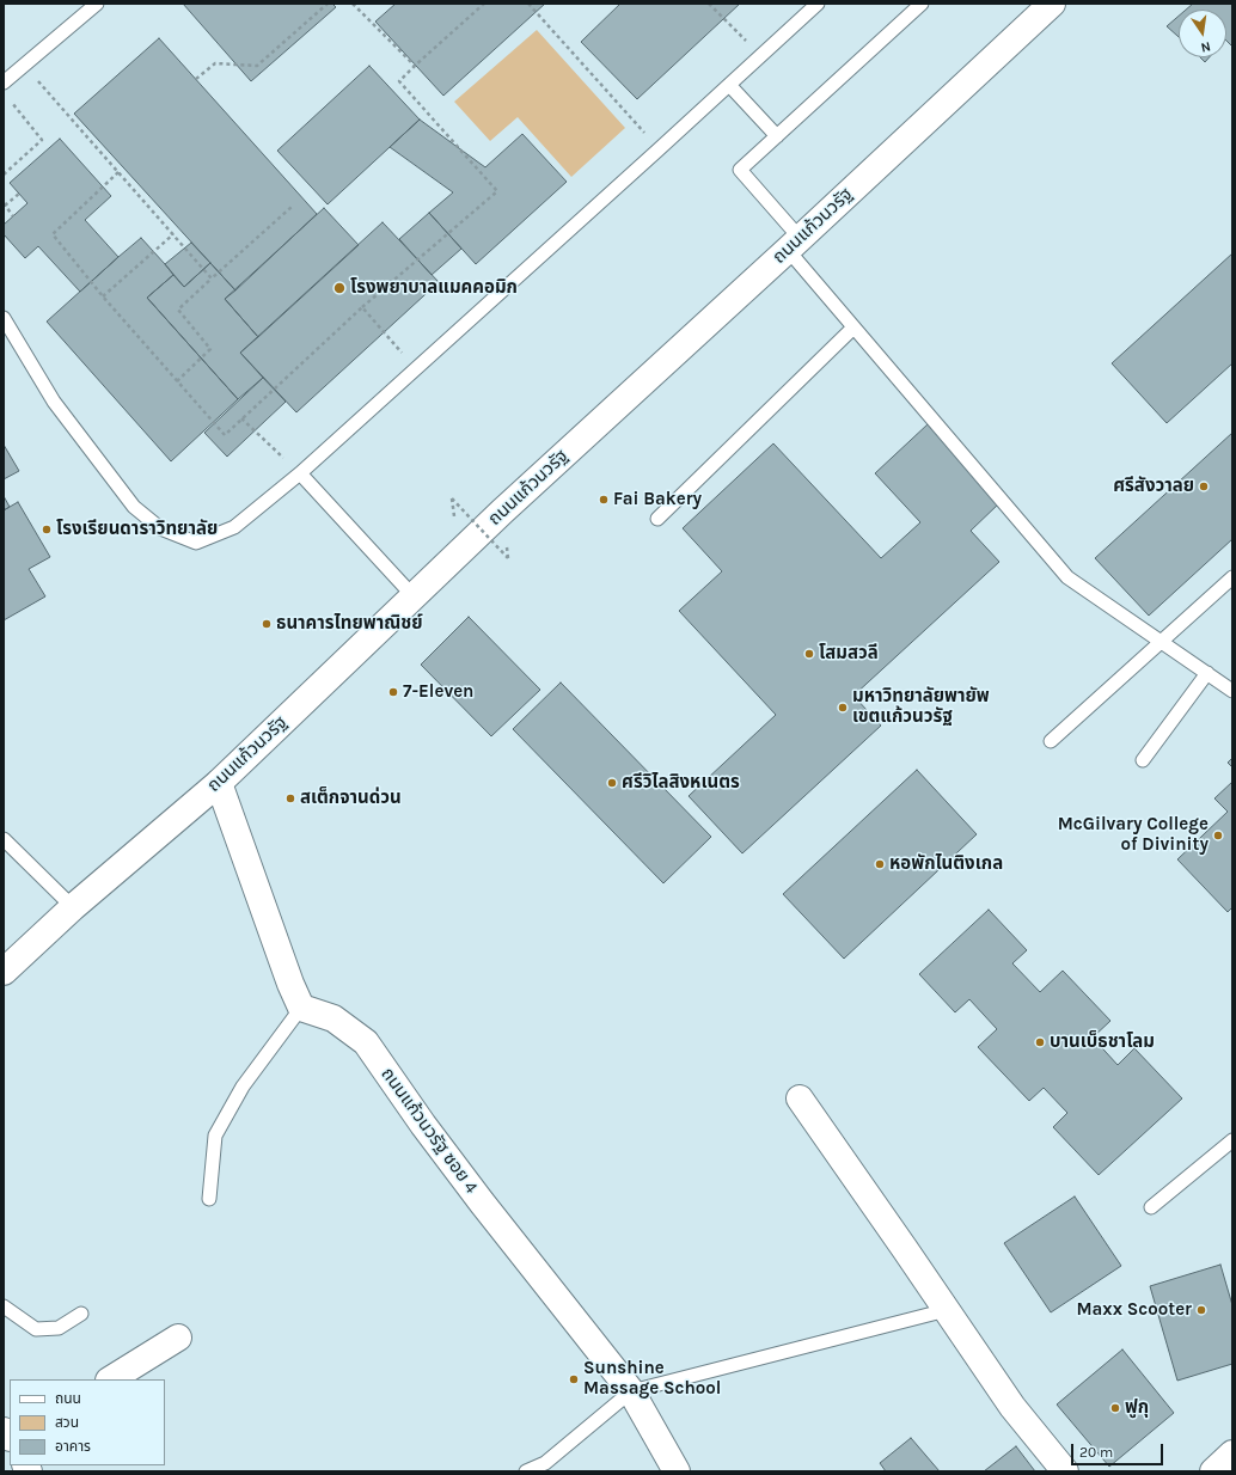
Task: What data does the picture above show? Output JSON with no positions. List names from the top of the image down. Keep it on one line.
{"streets":{"street":["ถนนแก้วนวรัฐ","ถนนแก้วนวรัฐ ซอย 4"]},"places":["โรงพยาบาลแมคคอมิก","ศรีสังวาลย","Fai Bakery","โรงเรียนดาราวิทยาลัย","ธนาคารไทยพาณิชย์","โสมสวลี","7-Eleven","มหาวิทยาลัยพายัพ เขตแก้วนวรัฐ","ศรีวิไลสิงหเนตร","สเต็กจานด่วน","McGilvary College of Divinity","หอพักไนติงเกล","บานเบ็ธชาโลม","Maxx Scooter","Sunshine Massage School","ฟูกุ"],"legend":["ถนน","สวน","อาคาร"],"scale_bar":"20 m","north":"bottom"}
